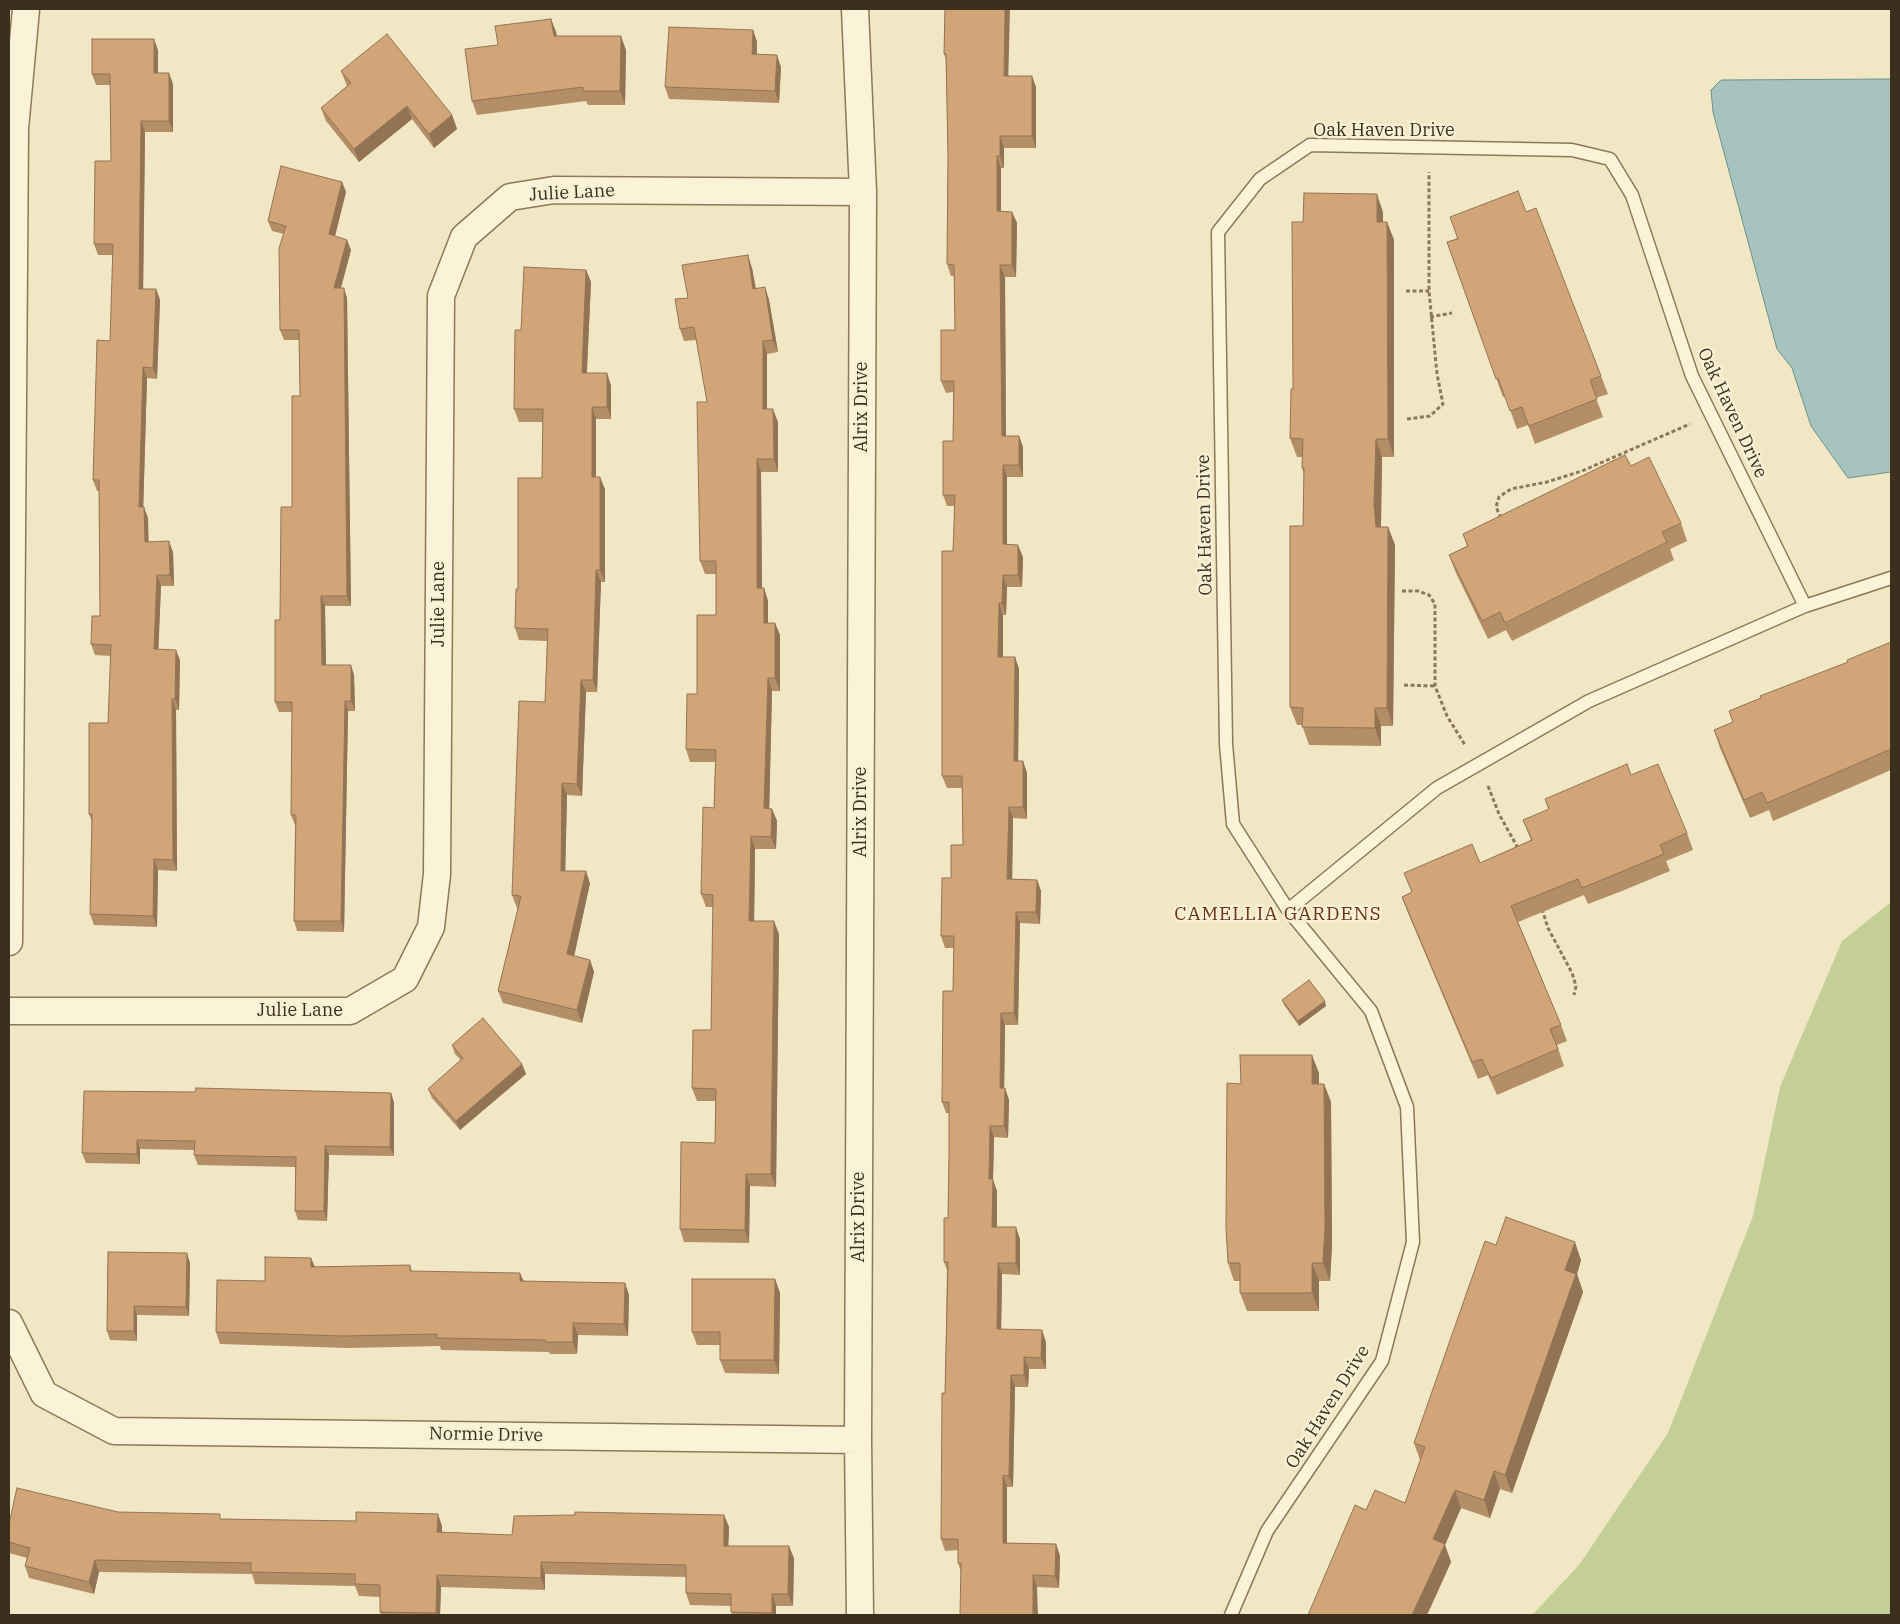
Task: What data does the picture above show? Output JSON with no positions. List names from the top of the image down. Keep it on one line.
{"streets":{"street":["Julie Lane","Alrix Drive","Normie Drive"],"lane":["Oak Haven Drive"]},"crossings":[["Julie Lane","Alrix Drive"],["Alrix Drive","Normie Drive"]],"districts":["CAMELLIA GARDENS"]}
